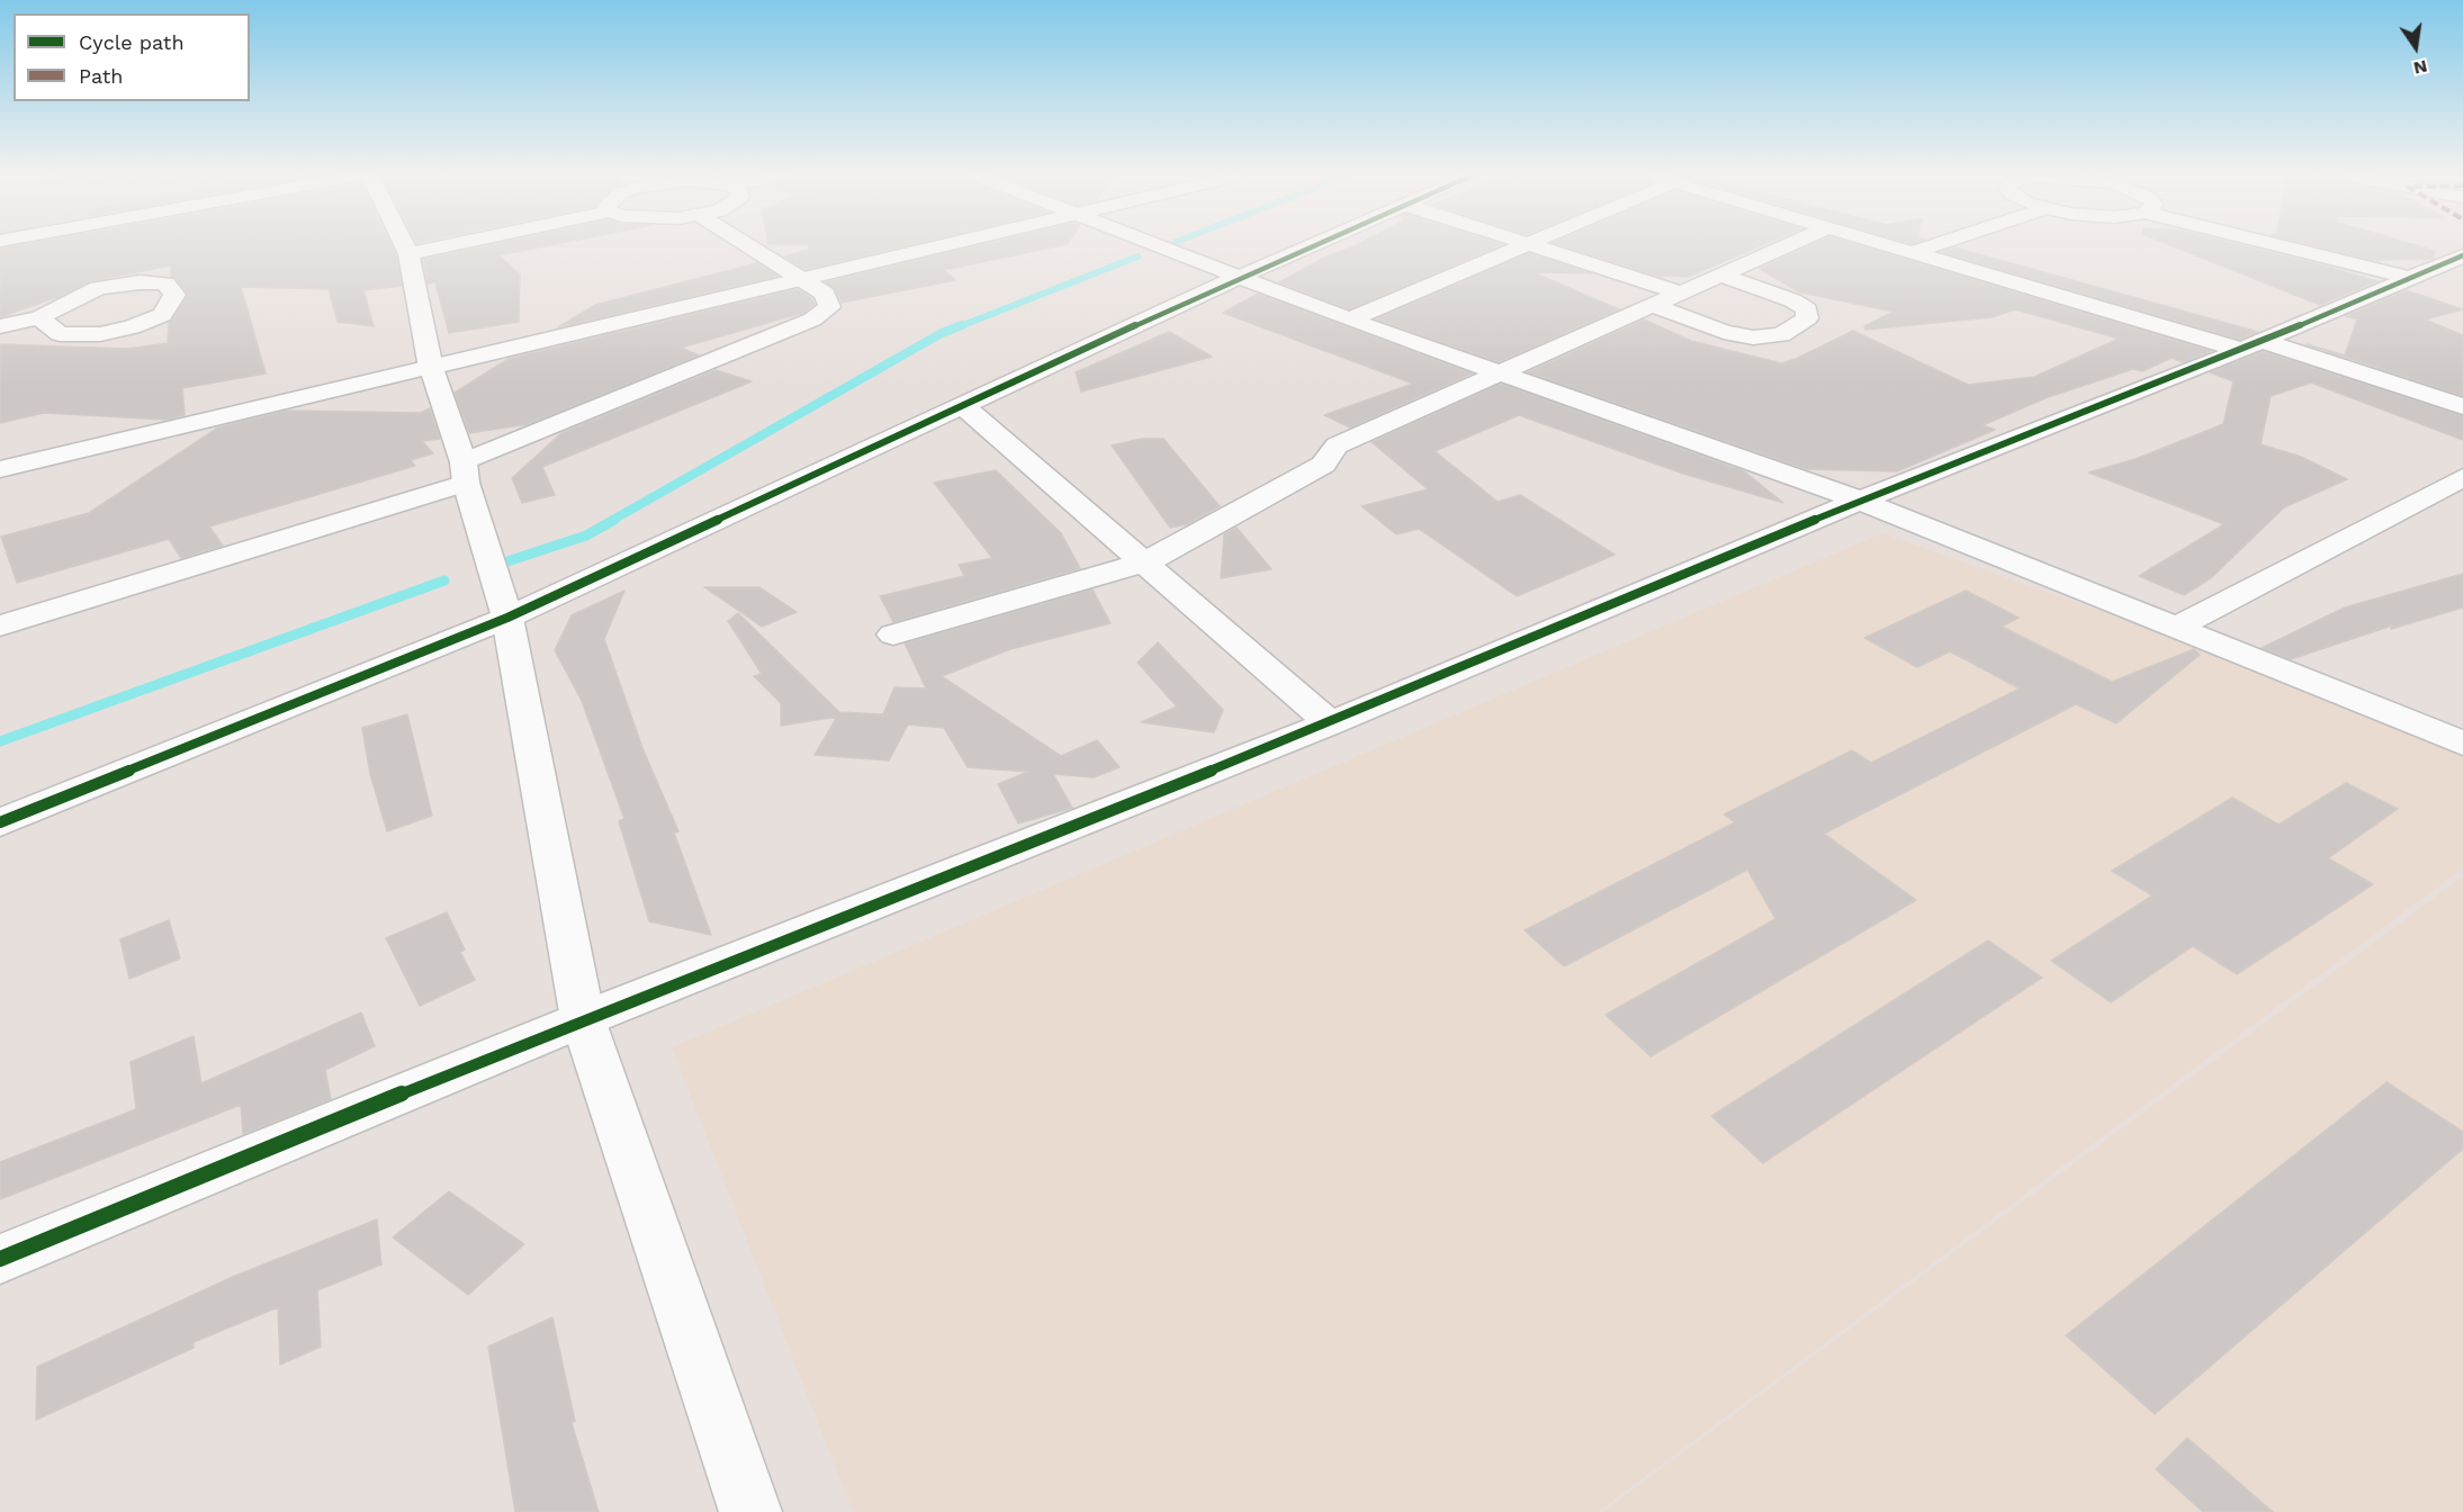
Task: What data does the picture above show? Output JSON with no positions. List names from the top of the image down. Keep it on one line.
{"legend":["Cycle path","Path"],"north":"bottom"}
